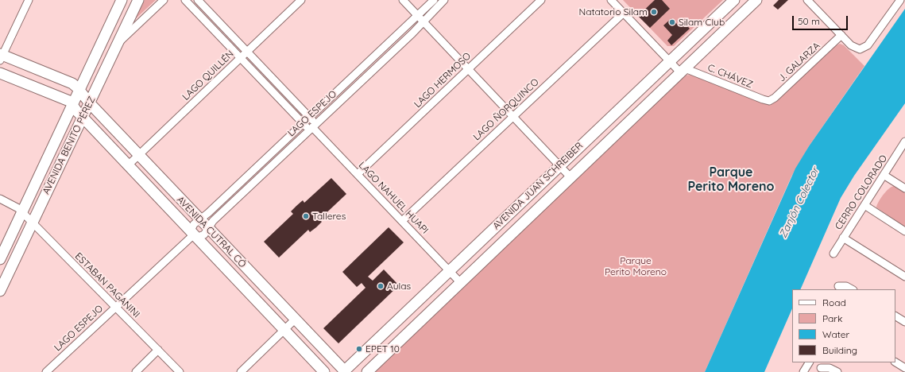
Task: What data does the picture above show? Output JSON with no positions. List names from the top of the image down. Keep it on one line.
{"streets":{"main road":["AVENIDA BENITO PÉREZ","AVENIDA JUAN SCHREIBER","AVENIDA CUTRAL CÓ"],"street":["J. GALARZA","LAGO QUILLÉN","C. CHÁVEZ","LAGO HERMOSO","LAGO ÑORQUINCO","LAGO ESPEJO","CERRO COLORADO","LAGO NAHUEL HUAPI","ESTABAN PAGANINI"]},"crossings":[["J. GALARZA","C. CHÁVEZ"],["LAGO QUILLÉN","LAGO NAHUEL HUAPI"],["LAGO QUILLÉN","AVENIDA CUTRAL CÓ"],["C. CHÁVEZ","AVENIDA JUAN SCHREIBER"],["LAGO HERMOSO","LAGO NAHUEL HUAPI"],["LAGO ÑORQUINCO","LAGO NAHUEL HUAPI"],["LAGO ESPEJO","LAGO NAHUEL HUAPI"],["LAGO ESPEJO","AVENIDA CUTRAL CÓ"],["LAGO ESPEJO","ESTABAN PAGANINI"],["AVENIDA BENITO PÉREZ","AVENIDA CUTRAL CÓ"],["AVENIDA BENITO PÉREZ","ESTABAN PAGANINI"],["AVENIDA JUAN SCHREIBER","LAGO NAHUEL HUAPI"],["AVENIDA JUAN SCHREIBER","AVENIDA CUTRAL CÓ"]],"districts":["Parque Perito Moreno"],"water":["Zanjón Colector"],"parks":["Parque Perito Moreno"],"places":["Natatorio Silam","Silam Club","Talleres","Aulas","EPET 10"],"legend":["Road","Park","Water","Building"],"scale_bar":"50 m"}
